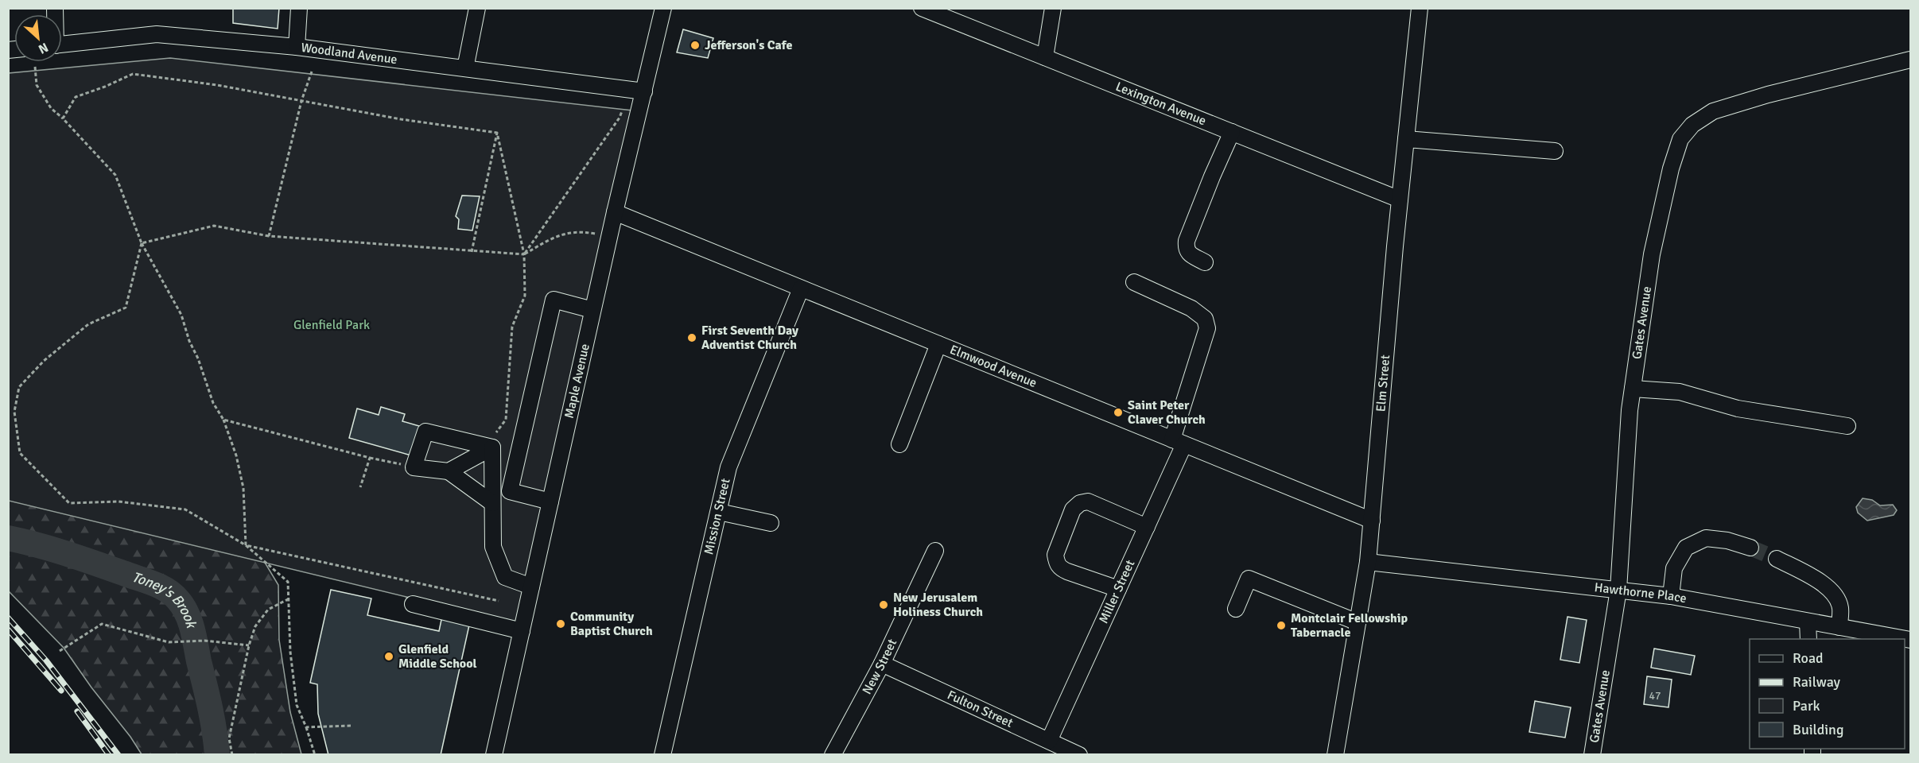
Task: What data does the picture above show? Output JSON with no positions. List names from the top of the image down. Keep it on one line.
{"streets":{"street":["Woodland Avenue","Lexington Avenue","Gates Avenue","Elmwood Avenue","Maple Avenue","Elm Street","Mission Street","Miller Street","Hawthorne Place","New Street","Fulton Street"]},"crossings":[["Woodland Avenue","Maple Avenue"],["Lexington Avenue","Elm Street"],["Gates Avenue","Hawthorne Place"],["Elmwood Avenue","Maple Avenue"],["Elmwood Avenue","Elm Street"],["Elmwood Avenue","Mission Street"],["Elmwood Avenue","Miller Street"],["Elm Street","Hawthorne Place"],["Miller Street","Fulton Street"],["New Street","Fulton Street"]],"water":["Toney's Brook"],"parks":["Glenfield Park"],"places":["Jefferson's Cafe","First Seventh Day Adventist Church","Saint Peter Claver Church","New Jerusalem Holiness Church","Community Baptist Church","Montclair Fellowship Tabernacle","Glenfield Middle School"],"house_numbers":["47"],"legend":["Road","Railway","Park","Building"],"north":"bottom right"}
